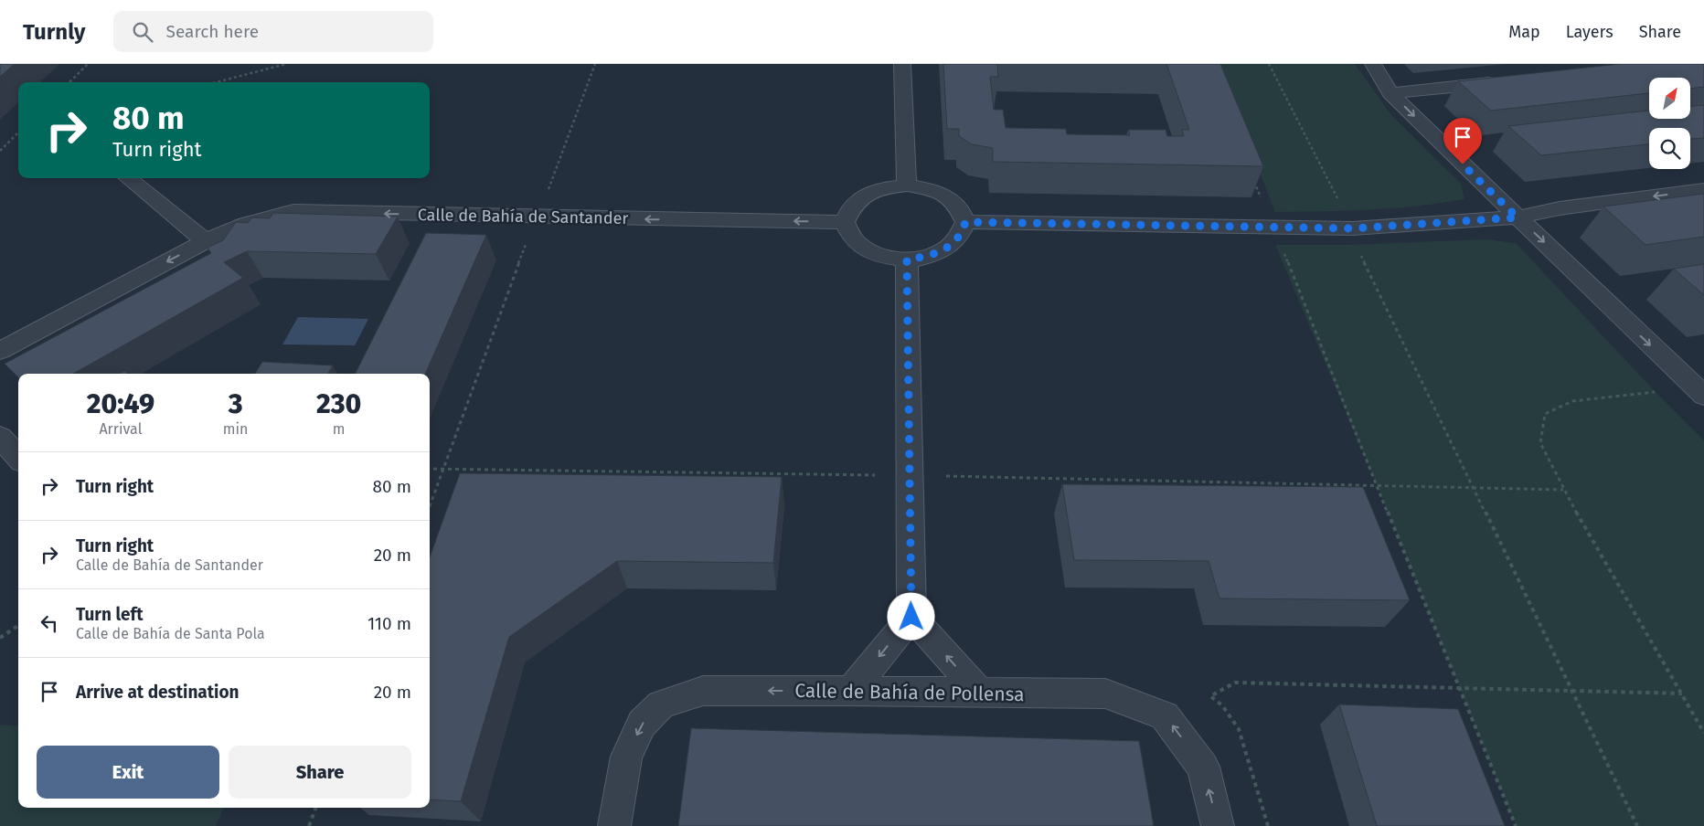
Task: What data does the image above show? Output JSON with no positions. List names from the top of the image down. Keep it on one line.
{"streets":{"street":["Calle de Bahía de Santander","Calle de Bahía de Pollensa"]},"one_way":["Calle de Bahía de Santander"],"north":"top right","page":{"header":"Turnly","search":"Search here","nav":["Map","Layers","Share"],"turn":["80 m","Turn right"],"eta":["20:49","Arrival","3","min","230","m"],"list":[{"name":"Turn right","value":"80 m"},{"name":"Turn right","note":"Calle de Bahía de Santander","value":"20 m"},{"name":"Turn left","note":"Calle de Bahía de Santa Pola","value":"110 m"},{"name":"Arrive at destination","value":"20 m"}],"buttons":["Exit","Share"]}}
